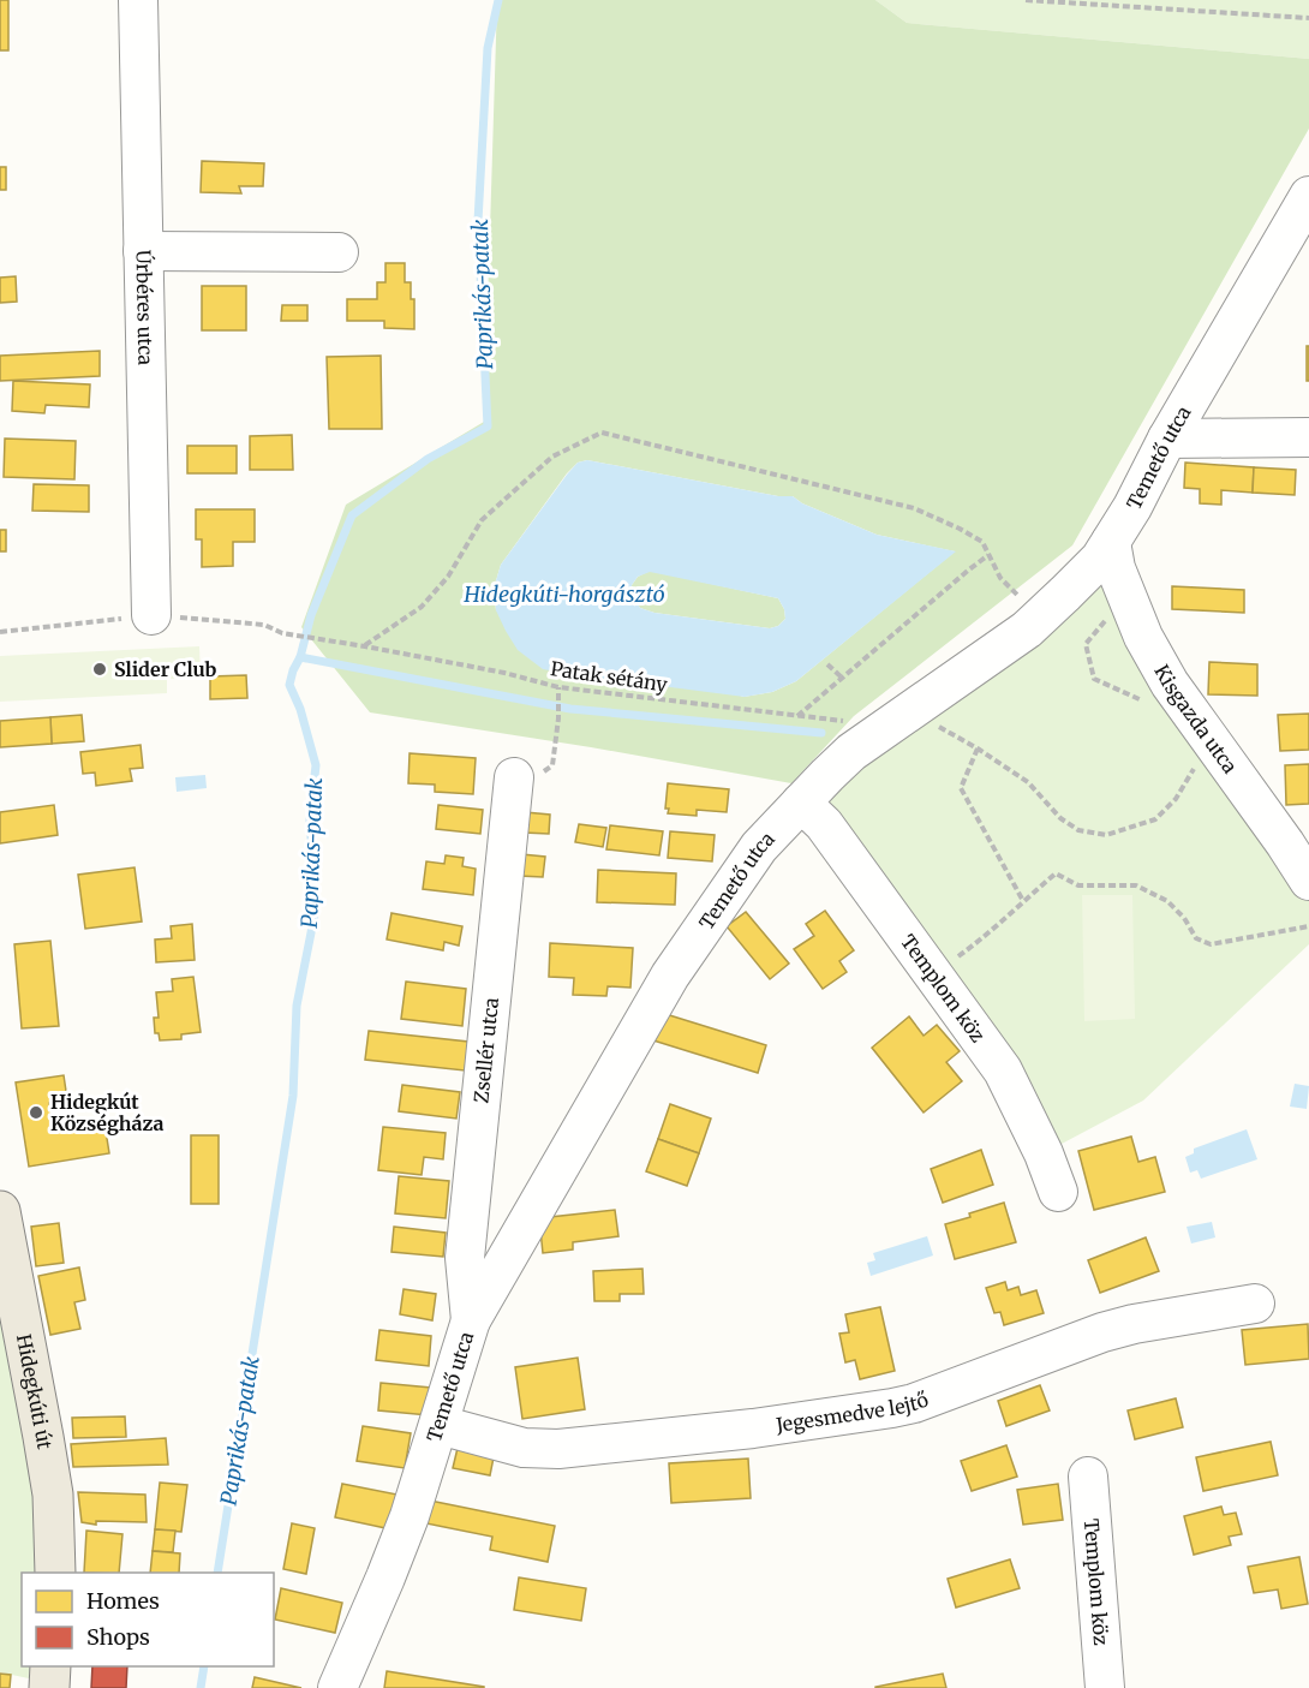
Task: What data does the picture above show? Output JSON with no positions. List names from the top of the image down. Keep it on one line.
{"streets":{"main road":["Hidegkúti út"],"street":["Úrbéres utca","Temető utca","Kisgazda utca","Templom köz","Zsellér utca","Jegesmedve lejtő"],"path":["Patak sétány"]},"crossings":[["Temető utca","Patak sétány"],["Temető utca","Kisgazda utca"],["Temető utca","Templom köz"],["Temető utca","Zsellér utca"],["Temető utca","Jegesmedve lejtő"]],"water":["Paprikás-patak","Hidegkúti-horgásztó"],"places":["Slider Club","Hidegkút Községháza"],"legend":["Homes","Shops"]}
